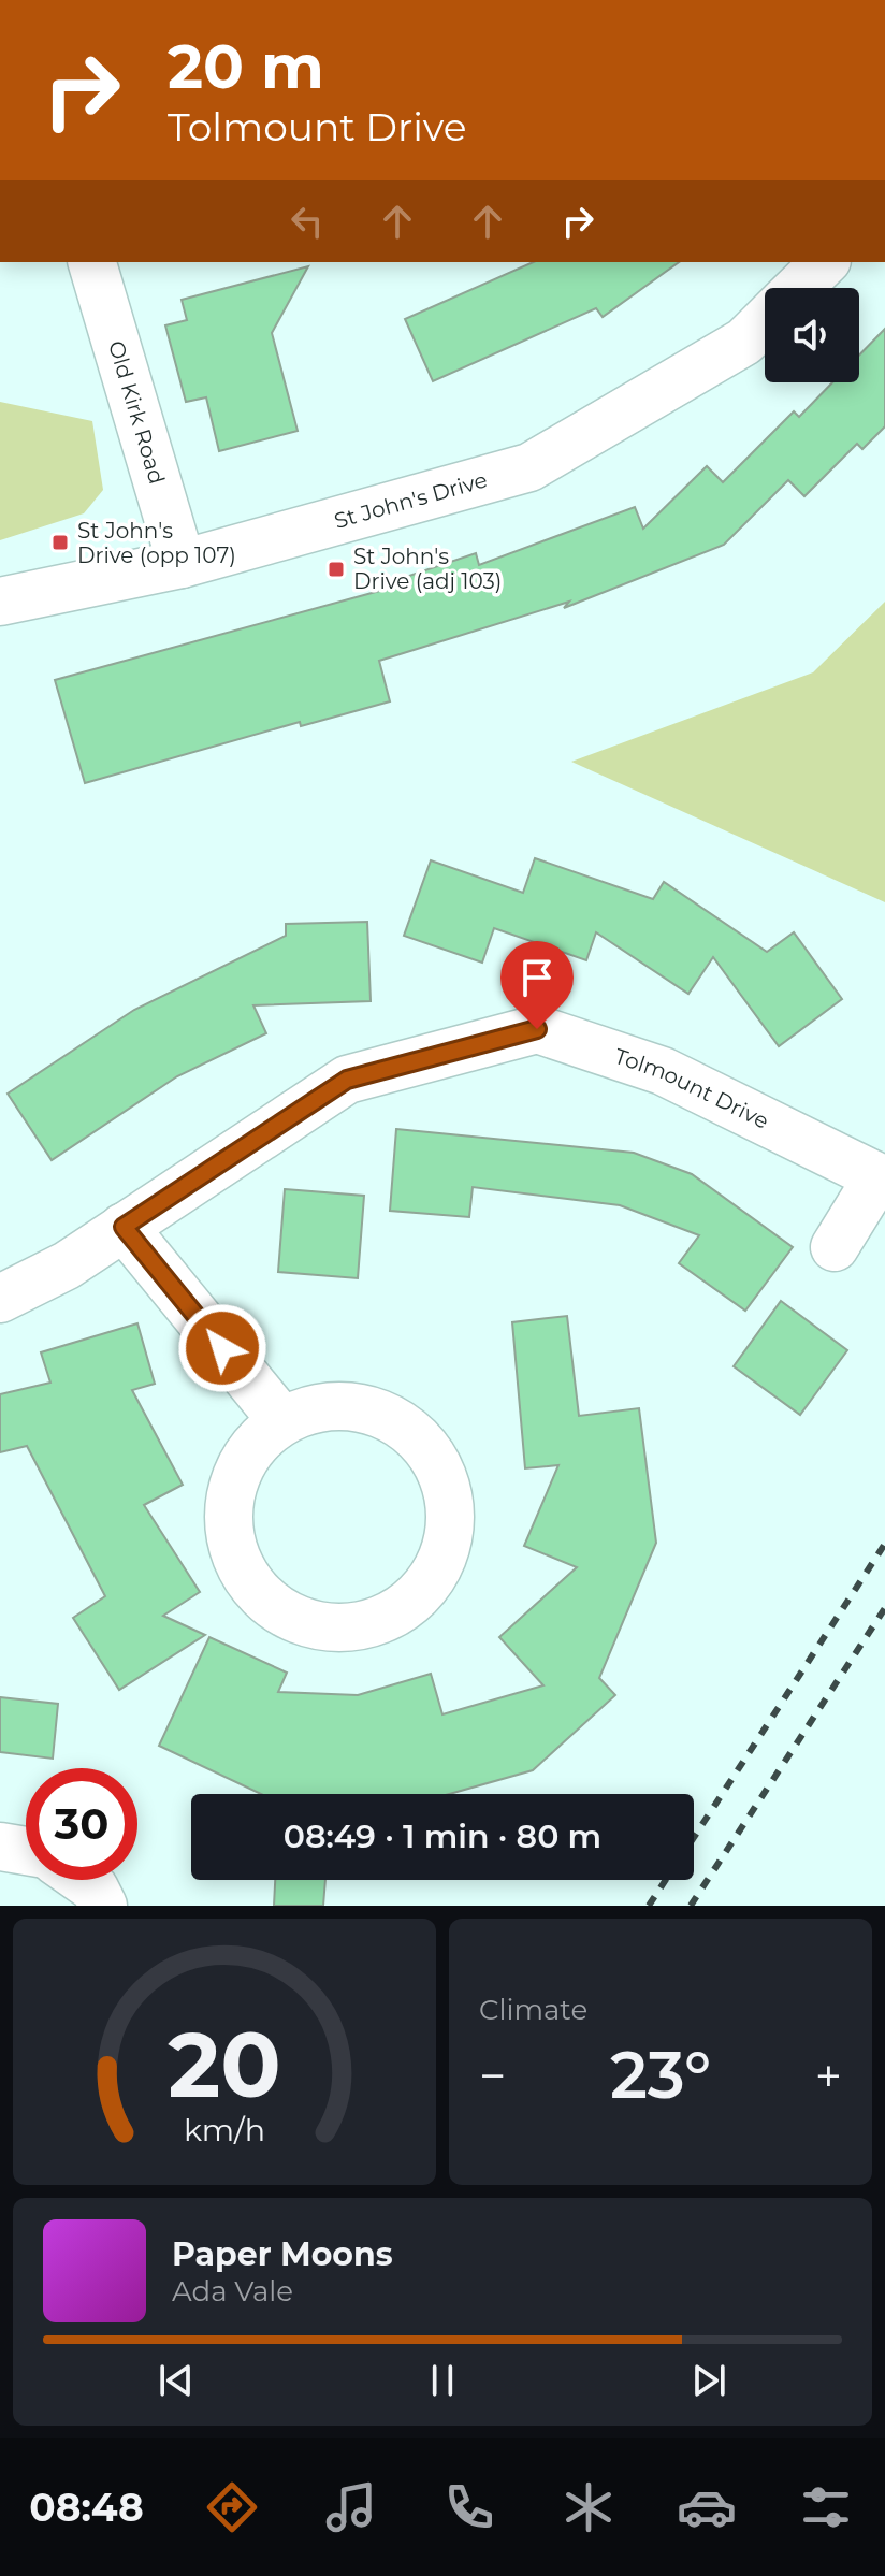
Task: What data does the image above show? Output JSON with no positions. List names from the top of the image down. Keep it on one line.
{"streets":{"street":["Old Kirk Road","St John's Drive","Tolmount Drive"]},"crossings":[["Old Kirk Road","St John's Drive"]],"places":{"transit":["St John's Drive (opp 107)","St John's Drive (adj 103)"]},"page":{"turn":["20 m","Tolmount Drive"],"limit":"30","trip":"08:49 · 1 min · 80 m","tile":"Climate","heat":["−","23°","+"],"song":["Paper Moons","Ada Vale"],"tabs":"08:48","gauge":["20","km/h"]}}
